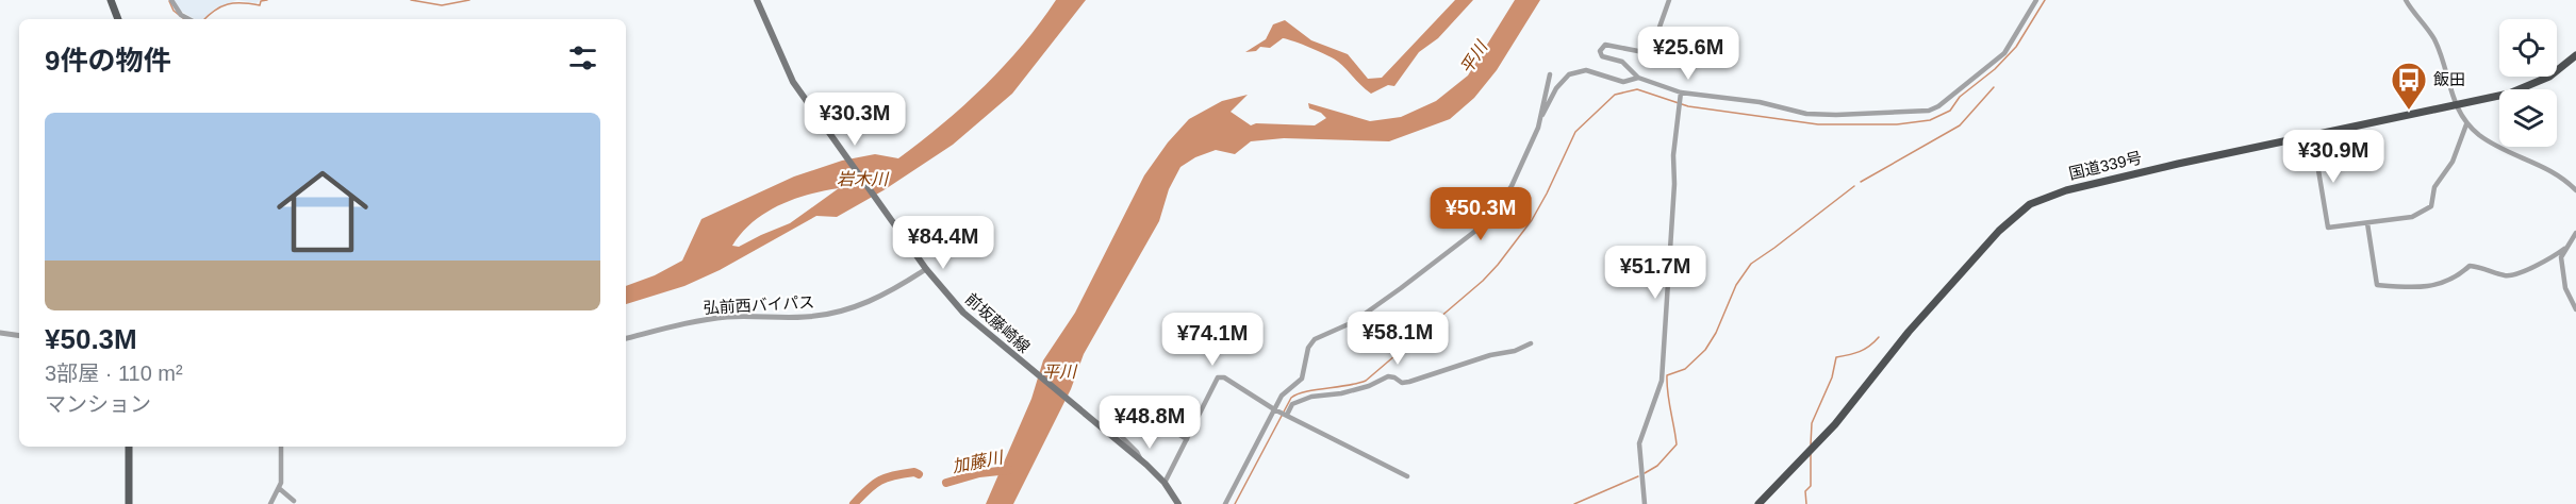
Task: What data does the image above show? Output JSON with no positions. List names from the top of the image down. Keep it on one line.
{"streets":{"highway":["国道339号"],"main road":["前坂藤崎線"],"street":["弘前西バイパス"]},"crossings":[["弘前西バイパス","前坂藤崎線"]],"water":["平川","岩木川","加藤川"],"places":{"bus stop":["飯田"]},"page":{"heading":"9件の物件","price":["¥25.6M","¥30.3M","¥30.9M","¥50.3M","¥84.4M","¥51.7M","¥58.1M","¥74.1M","¥48.8M"],"list":[{"name":"¥50.3M","note":"3部屋 · 110 m² · マンション"}]}}
